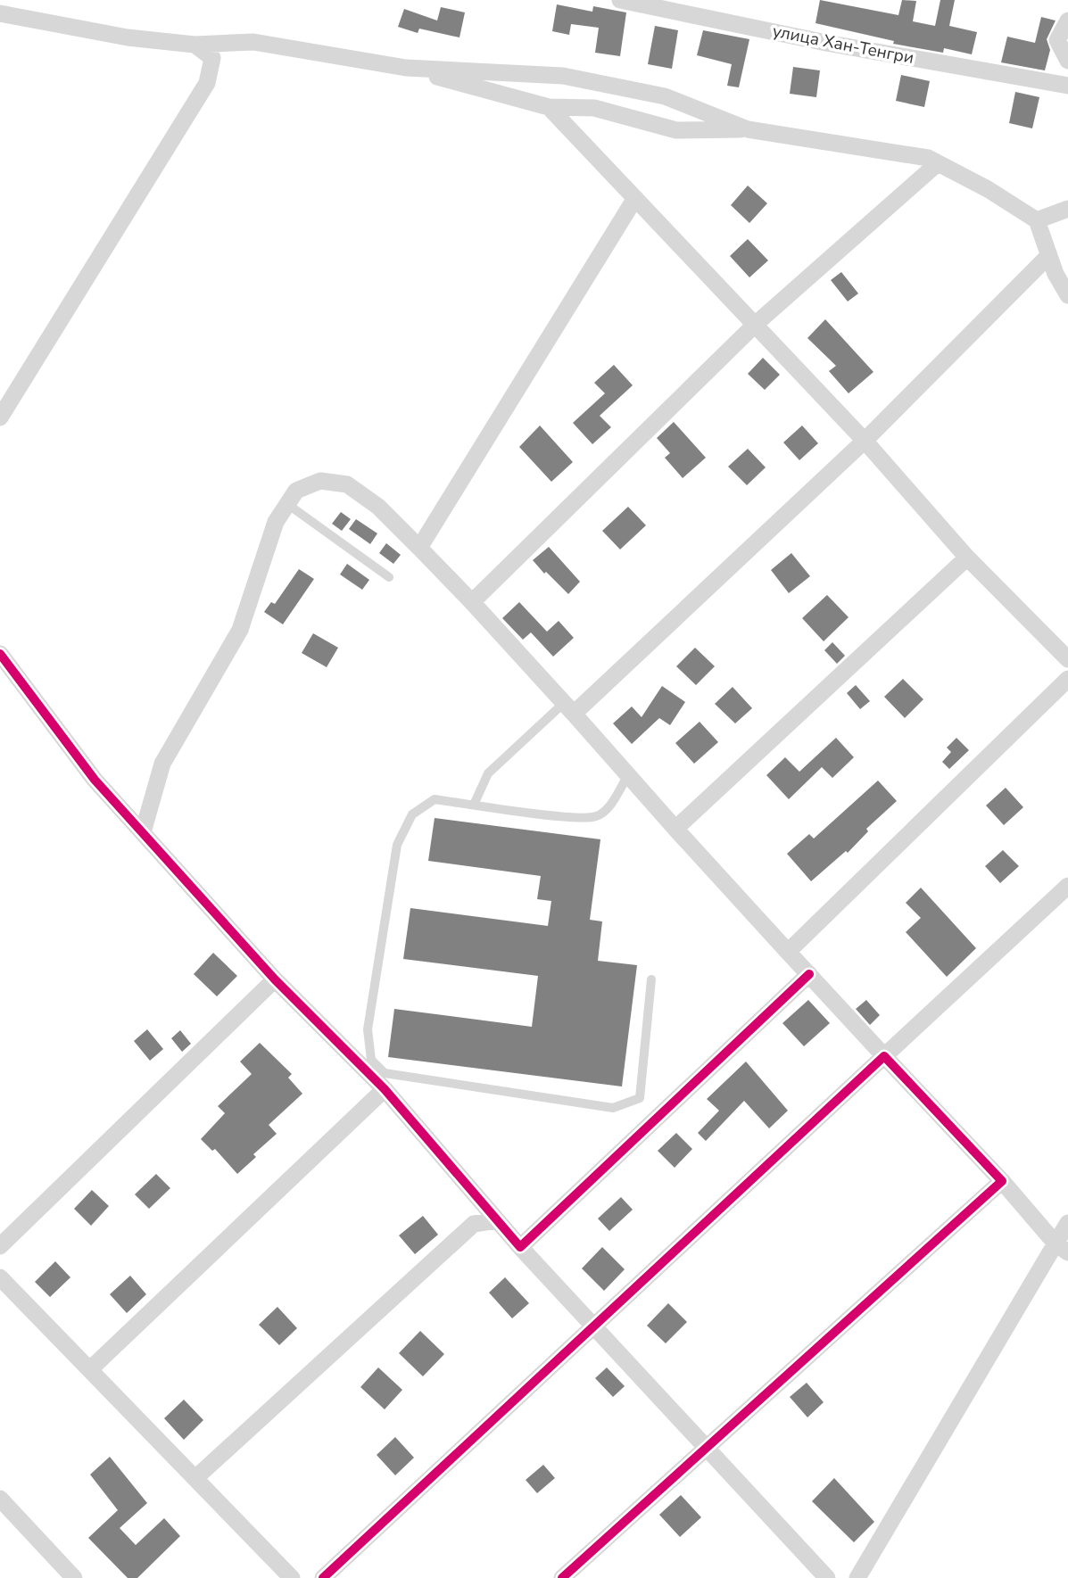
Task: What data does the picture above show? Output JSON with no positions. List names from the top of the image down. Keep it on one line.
{"streets":{"street":["улица Хан-Тенгри"]}}
